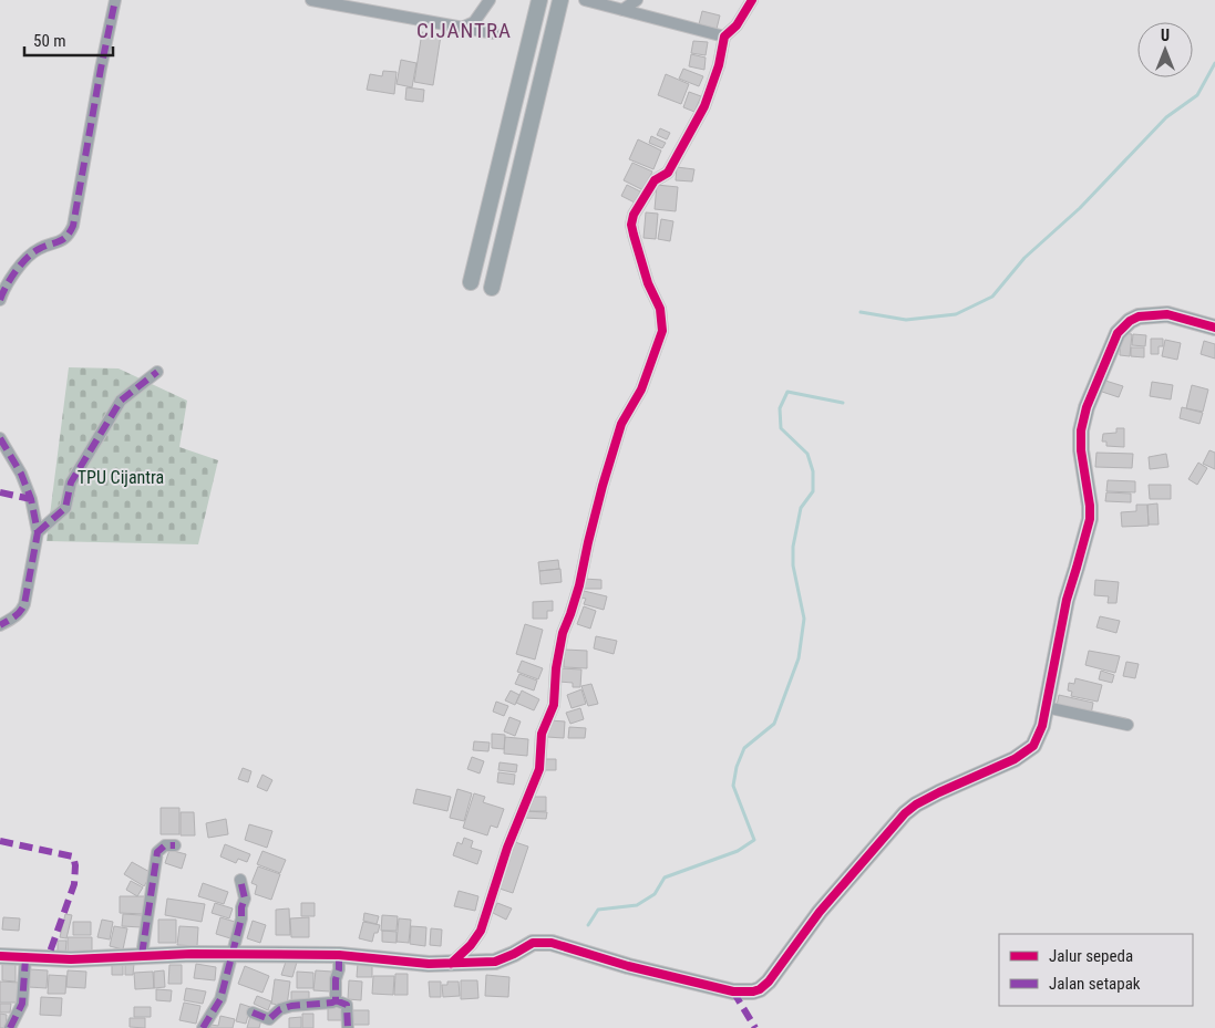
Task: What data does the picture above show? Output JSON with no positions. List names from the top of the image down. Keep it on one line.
{"districts":["CIJANTRA"],"parks":["TPU Cijantra"],"legend":["Jalur sepeda","Jalan setapak"],"scale_bar":"50 m","north":"top"}
